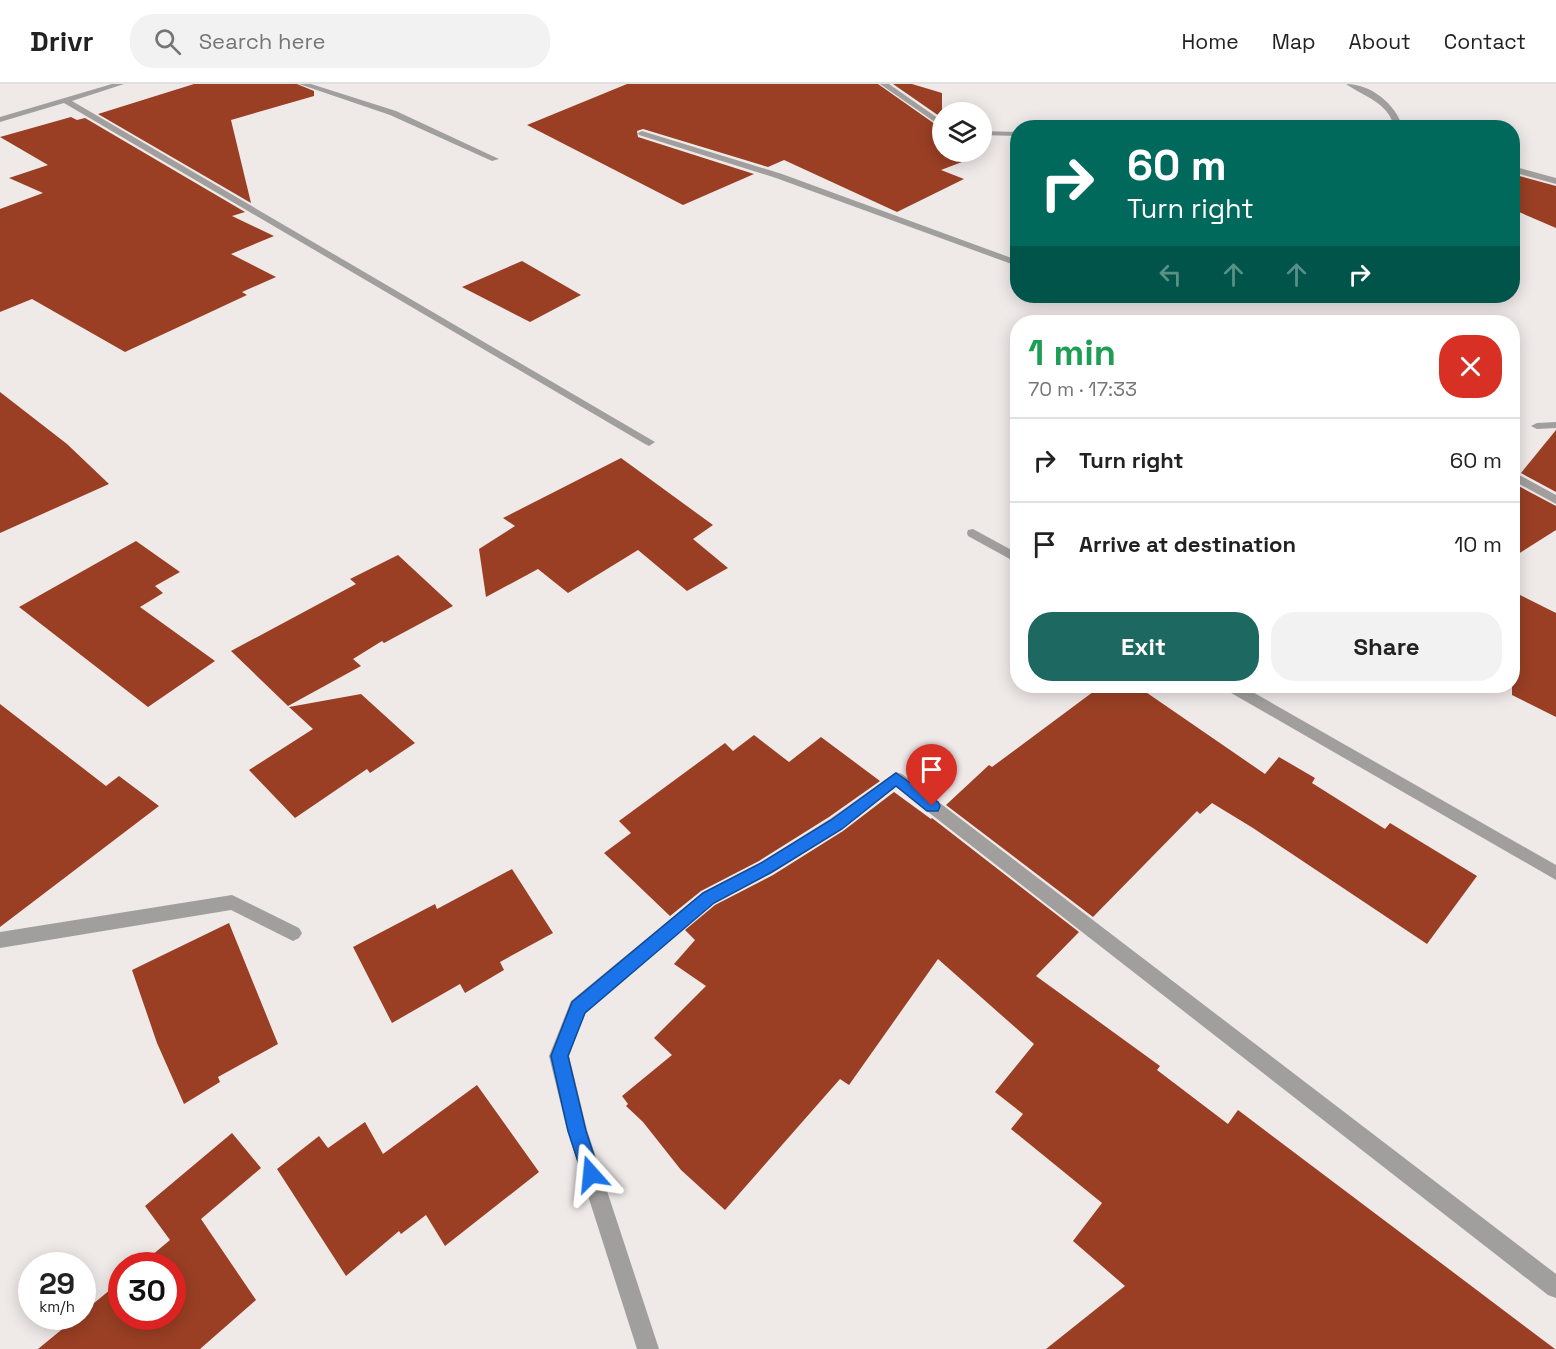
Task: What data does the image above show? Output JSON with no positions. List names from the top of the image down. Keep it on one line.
{"page":{"header":"Drivr","search":"Search here","nav":["Home","Map","About","Contact"],"turn":["60 m","Turn right"],"heading":["1 min","70 m · 17:33"],"list":[{"name":"Turn right","value":"60 m"},{"name":"Arrive at destination","value":"10 m"}],"buttons":["Exit","Share"],"speed":"29 km/h","limit":"30"}}
